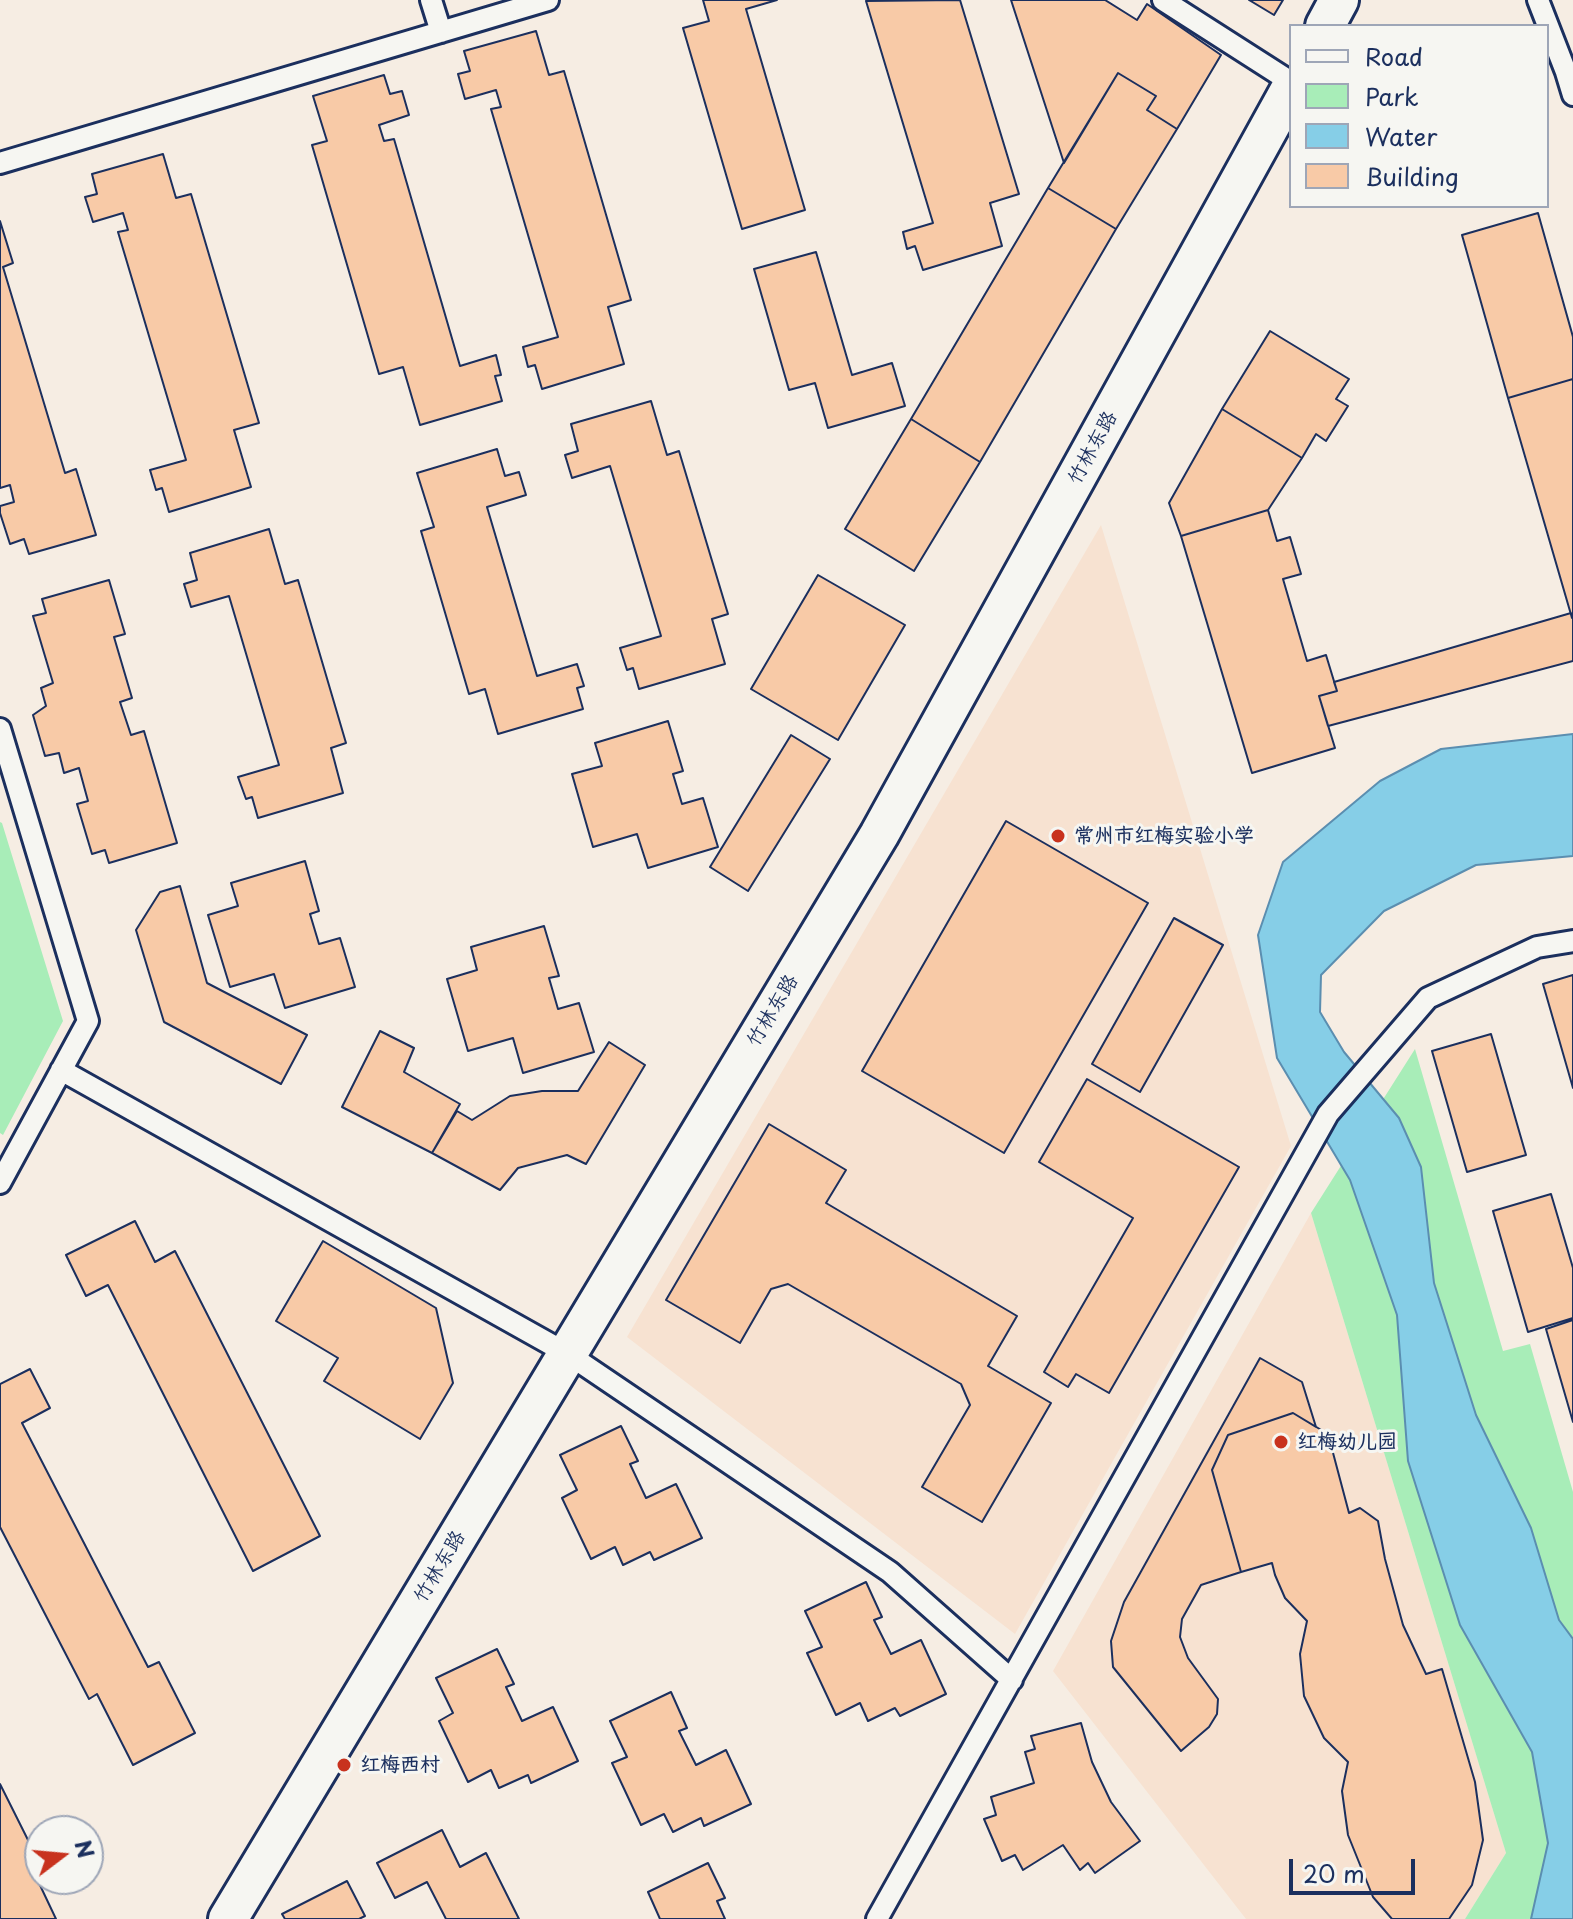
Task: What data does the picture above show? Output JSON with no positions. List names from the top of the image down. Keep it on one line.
{"streets":{"street":["竹林东路"]},"places":["常州市红梅实验小学","红梅幼儿园","红梅西村"],"legend":["Road","Park","Water","Building"],"scale_bar":"20 m","north":"right"}
